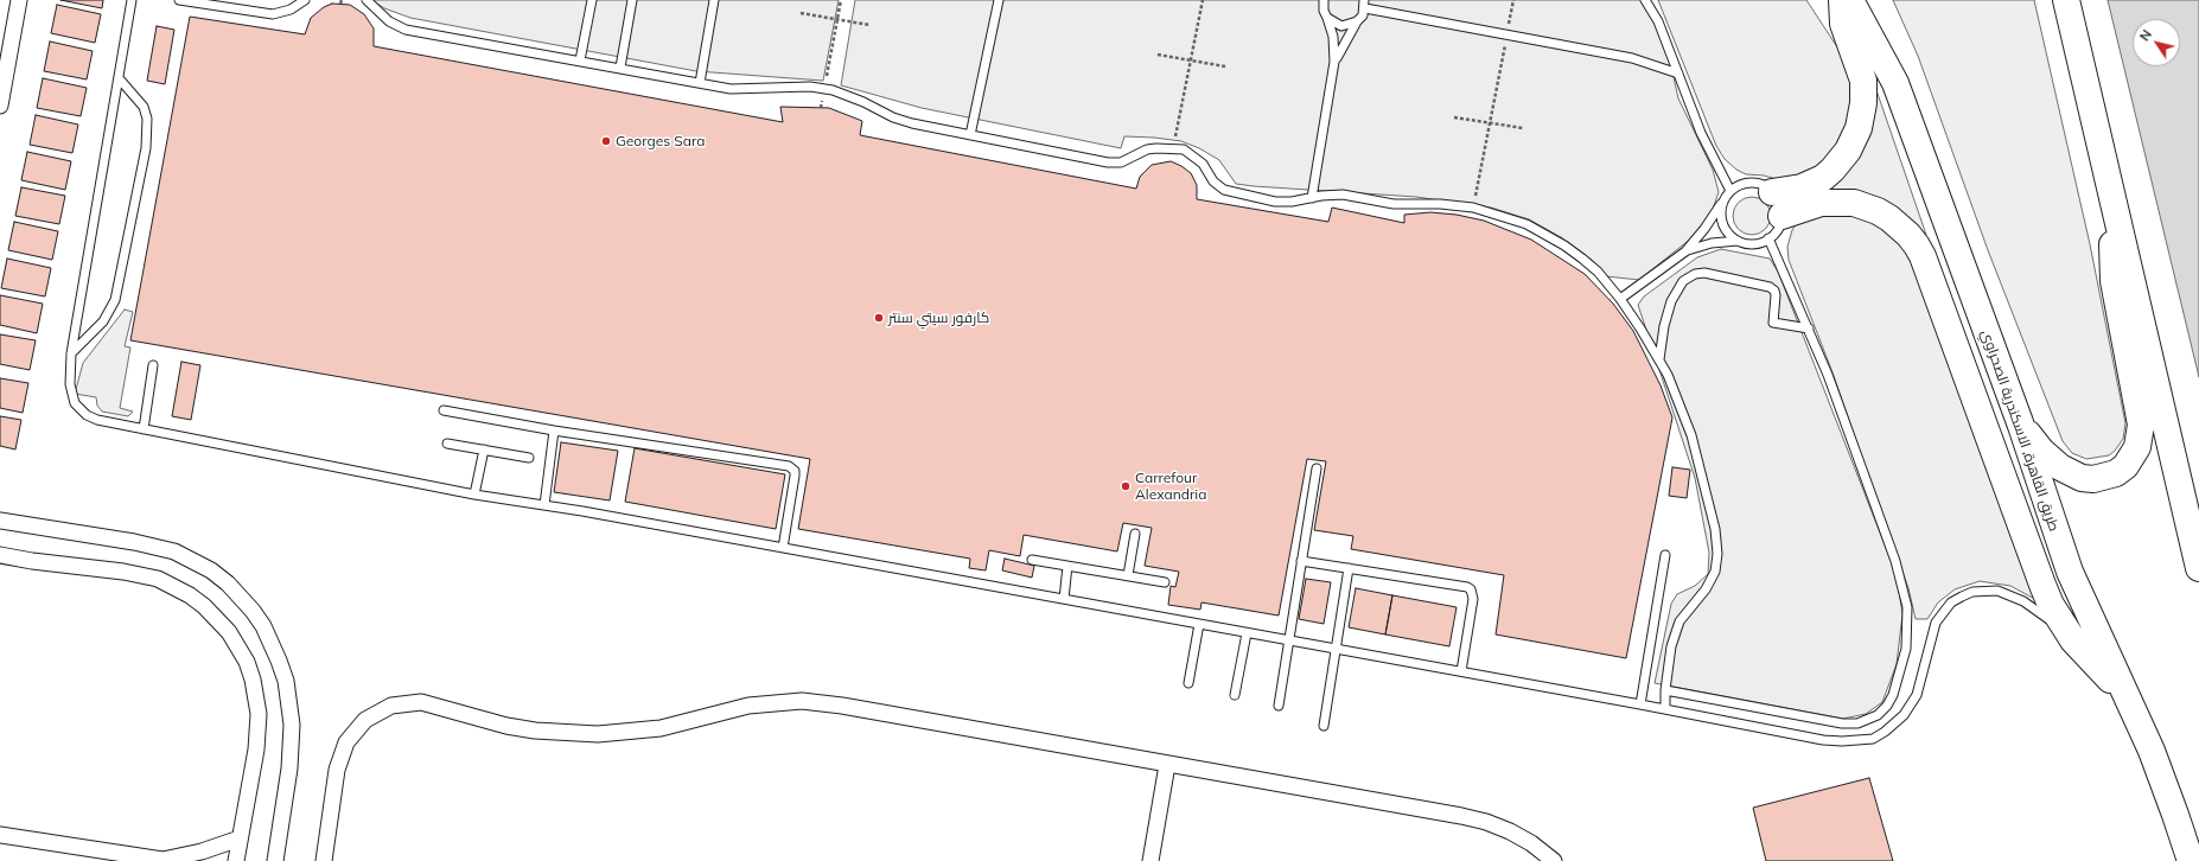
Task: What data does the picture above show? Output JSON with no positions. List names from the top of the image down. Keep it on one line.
{"streets":{"highway":["طريق القاهرة, الاسكندرية الصحراوي"]},"places":["Georges Sara","كارفور سيتي سنتر","Carrefour Alexandria"],"north":"top left"}
